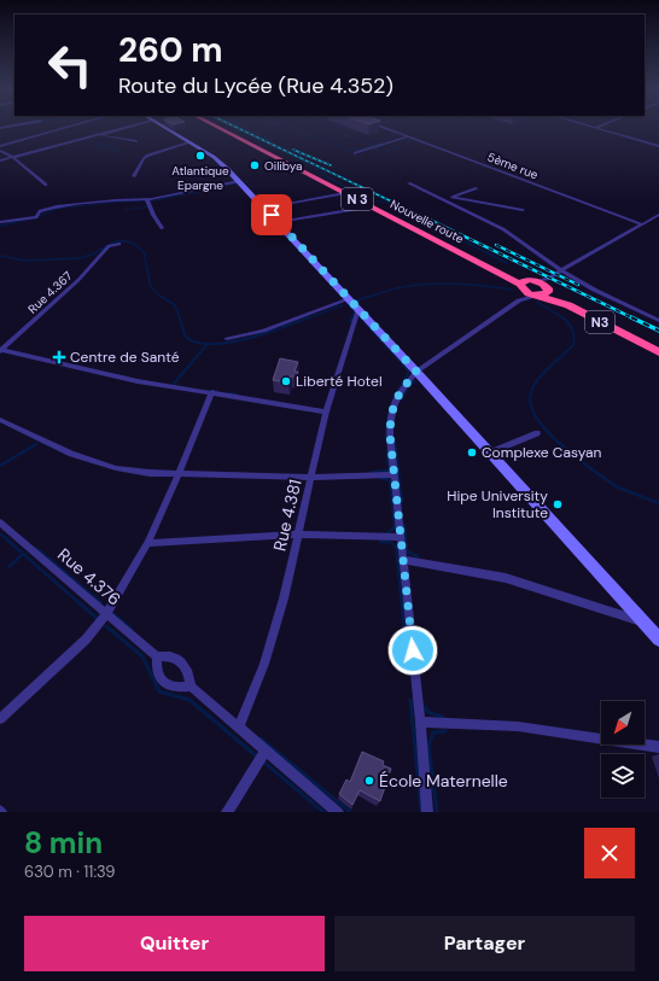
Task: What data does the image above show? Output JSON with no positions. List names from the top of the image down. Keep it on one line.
{"streets":{"highway":["N 3","Nouvelle route","N3"],"street":["5ème rue","Rue 4.367","Rue 4.381","Rue 4.376"]},"places":{"other":["Atlantique Epargne","Oilibya","Liberté Hotel","Complexe Casyan","Hipe University Institute","École Maternelle"],"health":["Centre de Santé"]},"north":"bottom left","page":{"turn":["260 m","Route du Lycée (Rue 4.352)"],"heading":["8 min","630 m · 11:39"],"buttons":["Quitter","Partager"]}}
